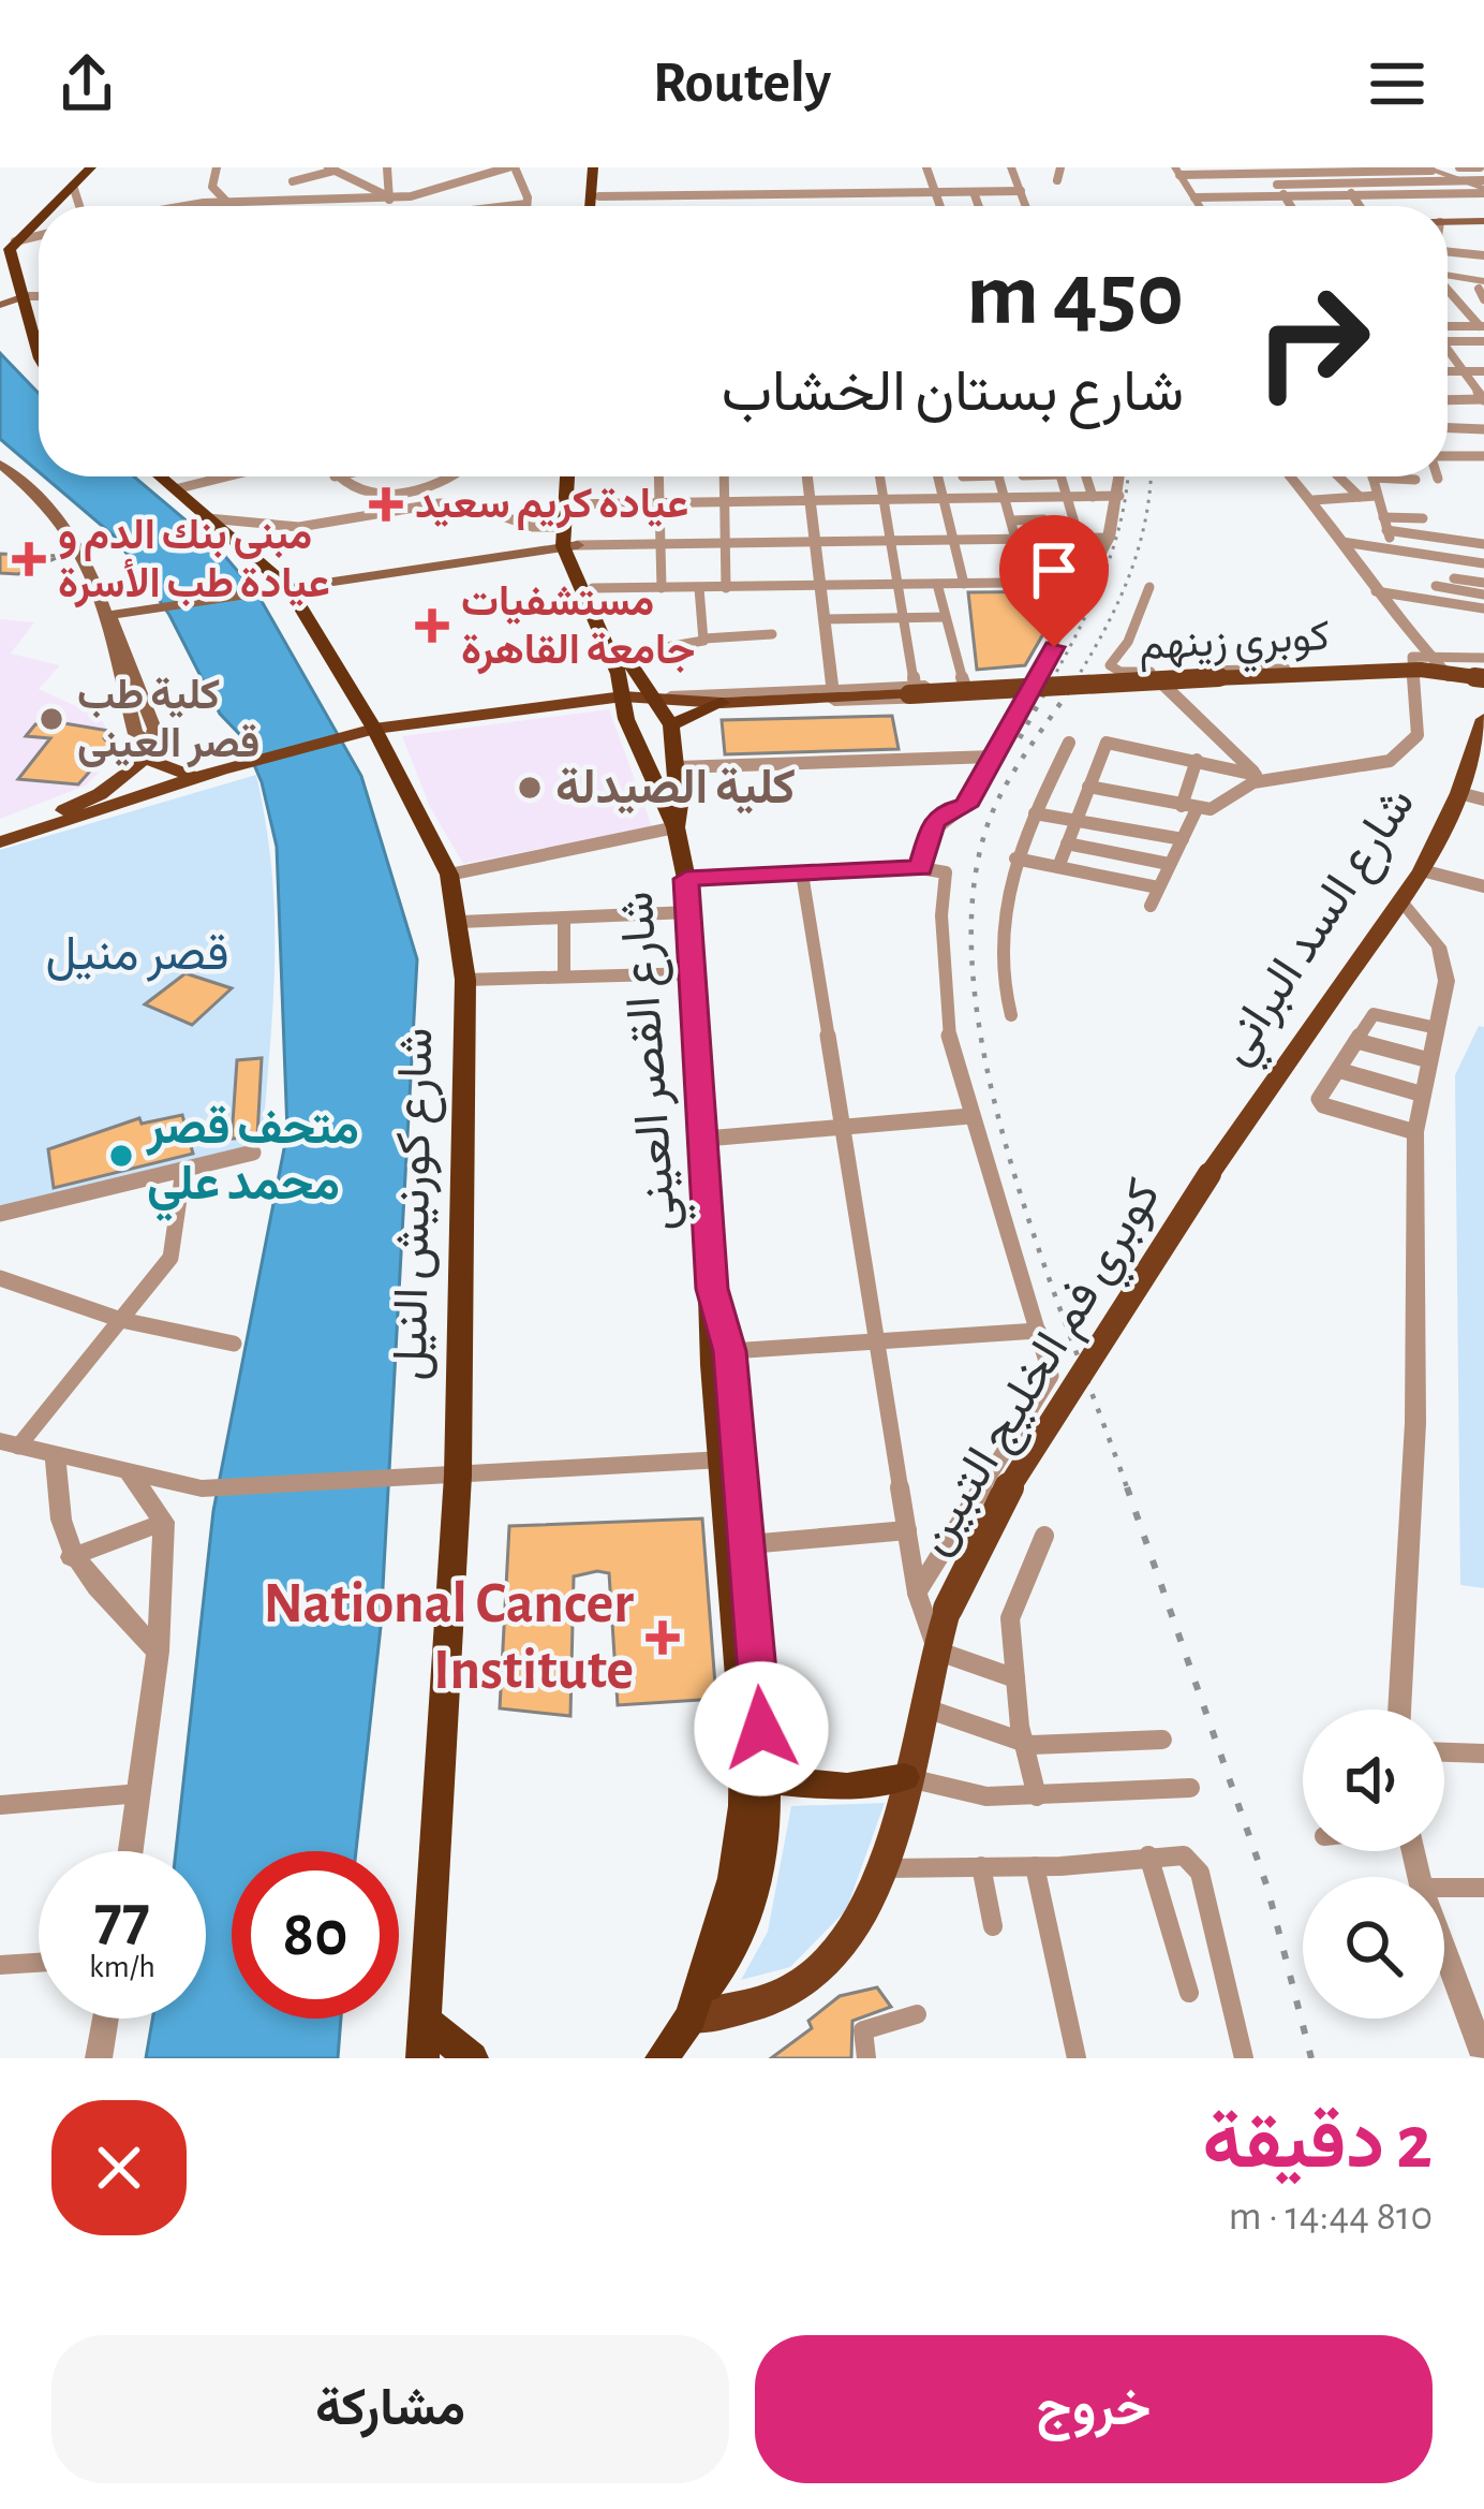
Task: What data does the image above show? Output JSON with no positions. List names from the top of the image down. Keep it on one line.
{"streets":{"highway":["شارع القصر العيني","شارع كورنيش النيل"],"main road":["كوبري زينهم","شارع السد البراني","كوبري فم الخليج التبين"]},"crossings":[["كوبري زينهم","شارع القصر العيني"],["كوبري زينهم","شارع كورنيش النيل"],["شارع السد البراني","كوبري فم الخليج التبين"]],"parks":["قصر منيل"],"places":{"health":["عيادة كريم سعيد","مبنى بنك الدم و عيادة طب الأسرة","مستشفيات جامعة القاهرة","National Cancer Institute"],"other":["كلية طب قصر العينى","كلية الصيدلة","متحف قصر محمد علي"]},"page":{"header":"Routely","turn":["450 m","شارع بستان الخشاب"],"speed":"77 km/h","limit":"80","heading":["2 دقيقة","810 m · 14:44"],"buttons":["خروج","مشاركة"]}}
